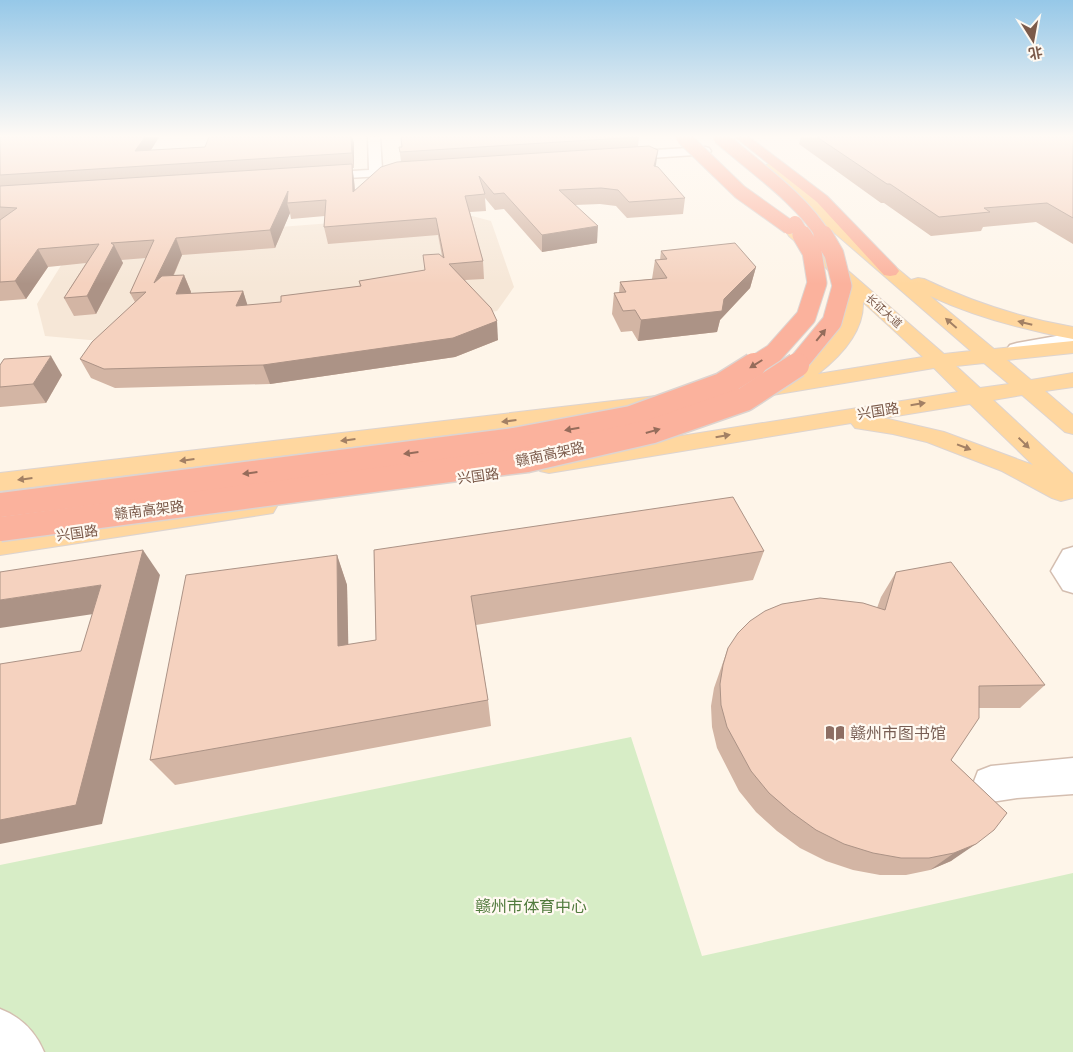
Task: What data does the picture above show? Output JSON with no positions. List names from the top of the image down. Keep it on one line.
{"streets":{"highway":["赣南高架路"],"main road":["长征大道","兴国路"]},"crossings":[["长征大道","兴国路"]],"parks":["赣州市体育中心"],"places":{"library":["赣州市图书馆"]},"north":"bottom"}
